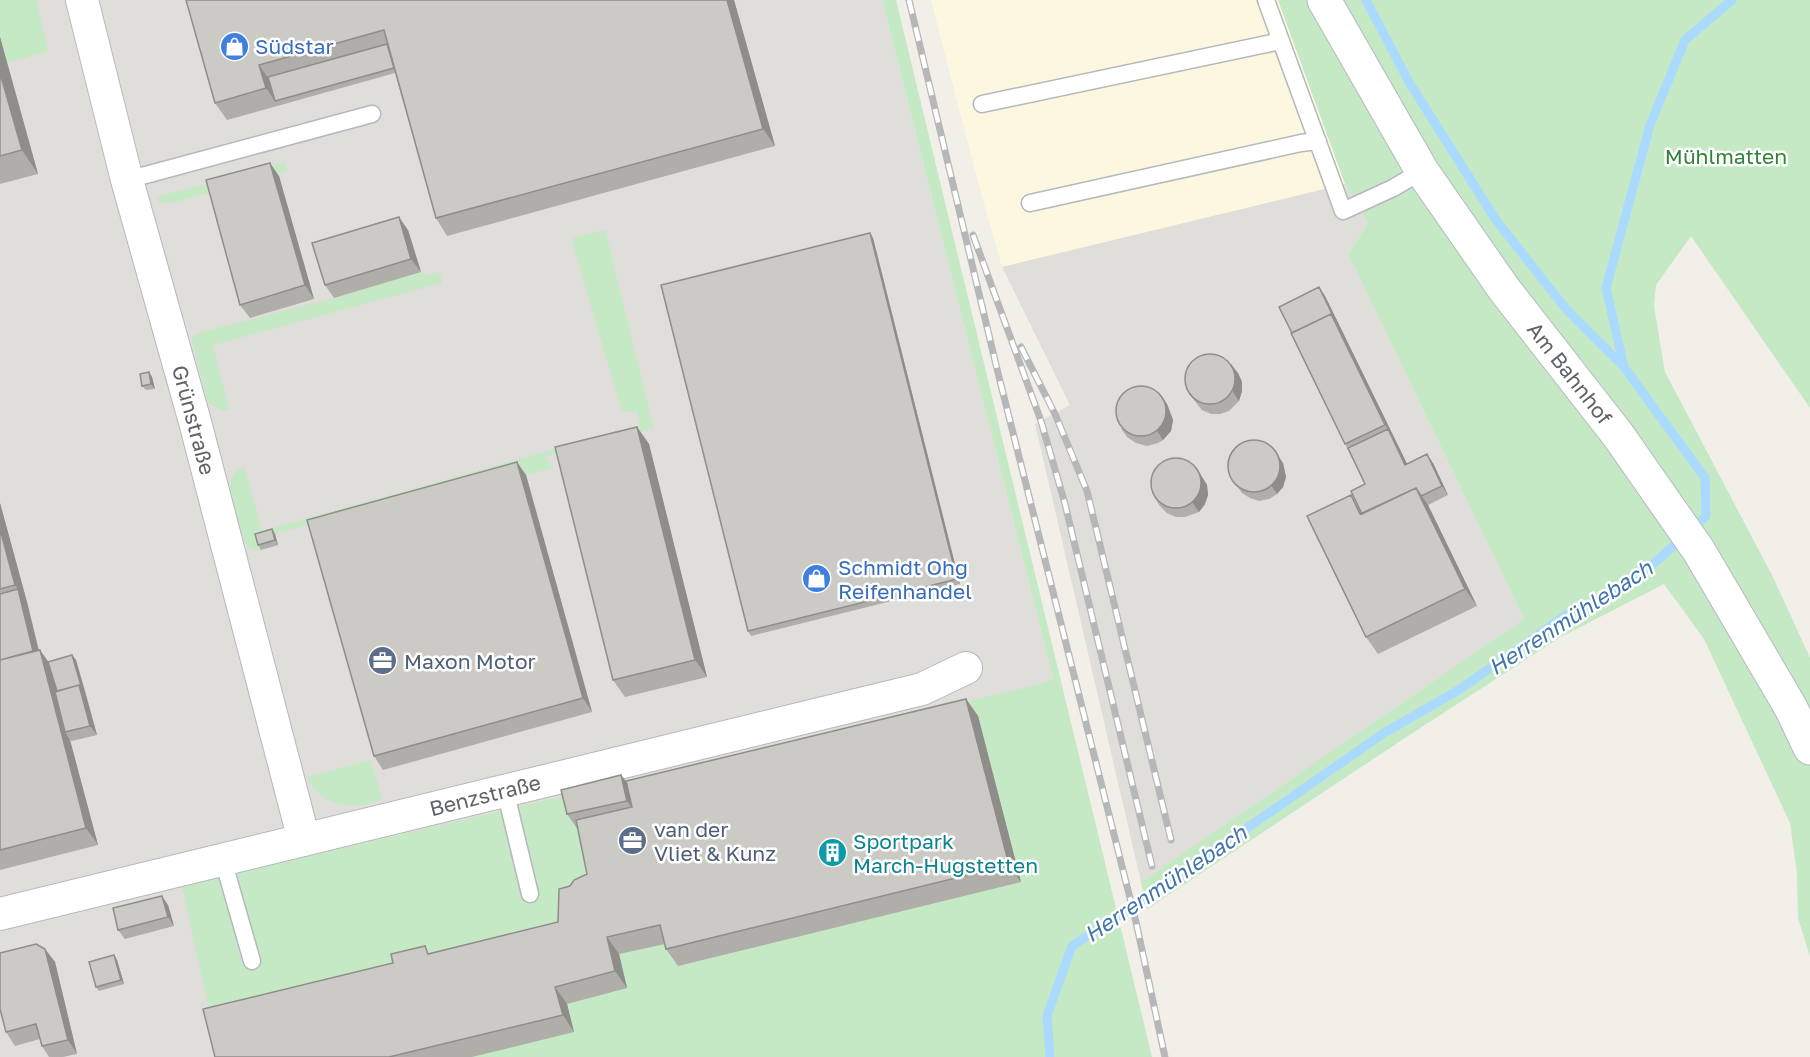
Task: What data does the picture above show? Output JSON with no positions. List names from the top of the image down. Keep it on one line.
{"streets":{"main road":["Am Bahnhof"],"street":["Grünstraße","Benzstraße"]},"crossings":[["Grünstraße","Benzstraße"]],"water":["Herrenmühlebach"],"parks":["Mühlmatten"],"places":{"shop":["Südstar","Schmidt Ohg Reifenhandel"],"office":["Maxon Motor","van der Vliet & Kunz"],"building":["Sportpark March-Hugstetten"]}}
